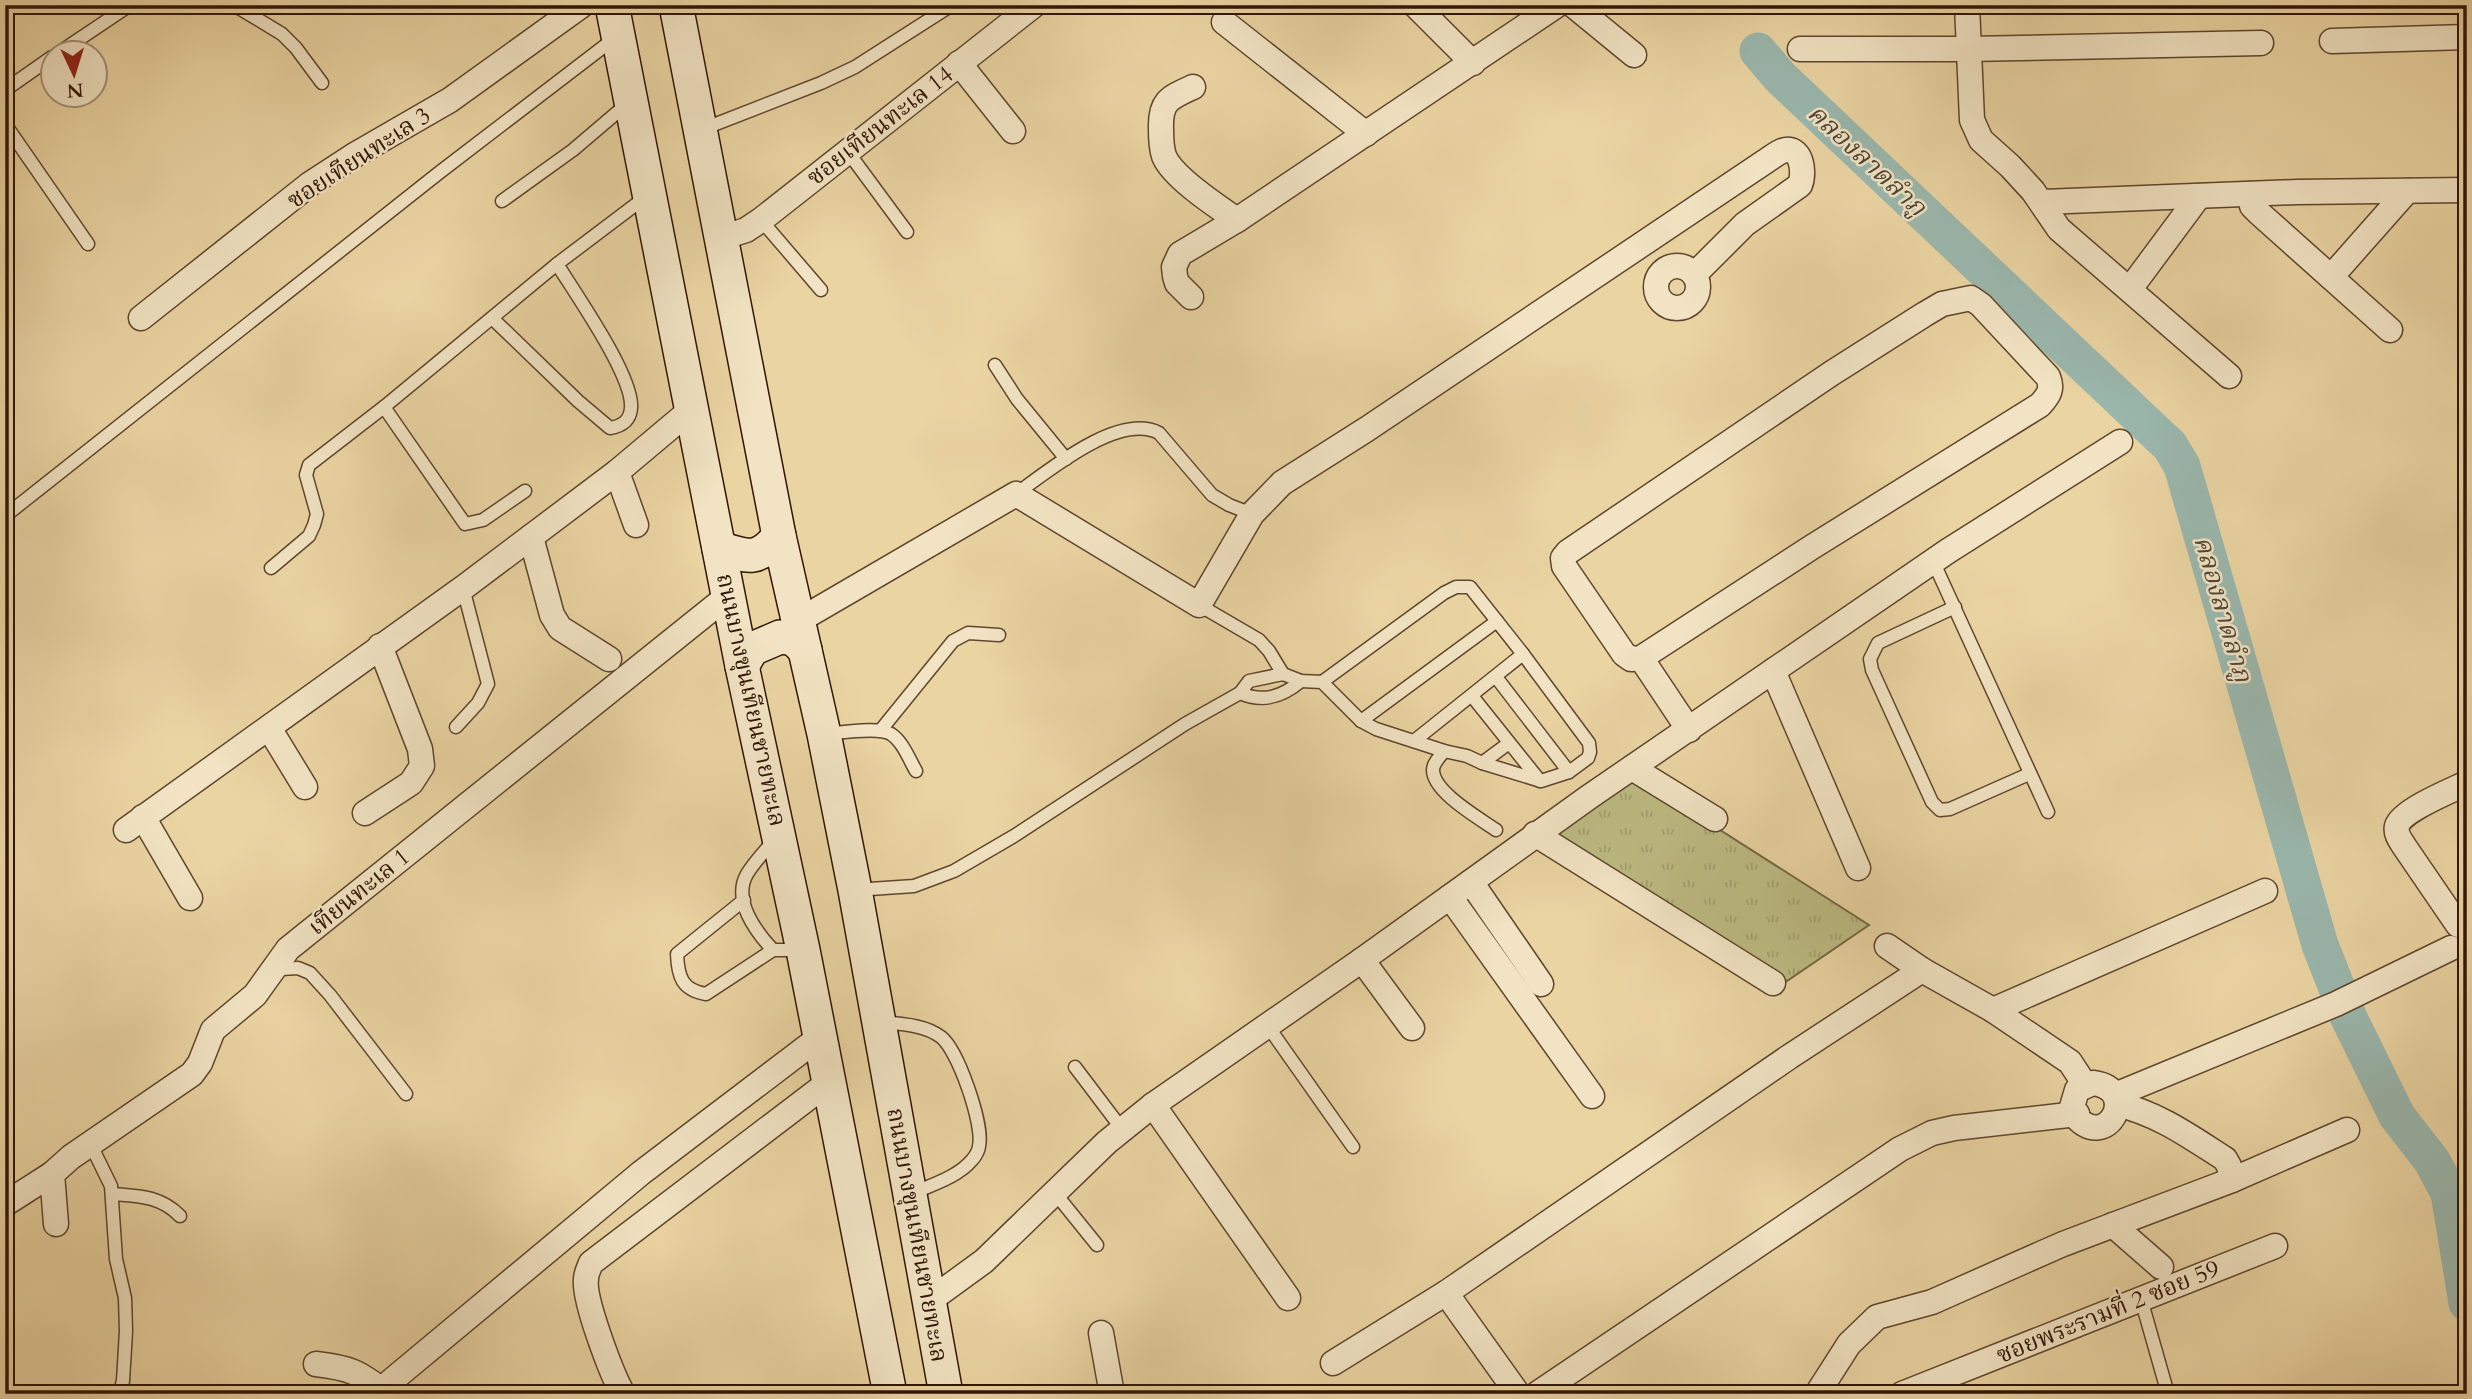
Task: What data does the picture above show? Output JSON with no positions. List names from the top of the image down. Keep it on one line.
{"streets":{"main road":["ถนนบางขุนเทียนชายทะเล"],"street":["ซอยเทียนทะเล 14","ซอยเทียนทะเล 3","เทียนทะเล 1","ซอยพระรามที่ 2 ซอย 59"]},"crossings":[["ซอยเทียนทะเล 14","ถนนบางขุนเทียนชายทะเล"],["ถนนบางขุนเทียนชายทะเล","เทียนทะเล 1"]],"water":["คลองลาดลำภู"],"north":"bottom"}
